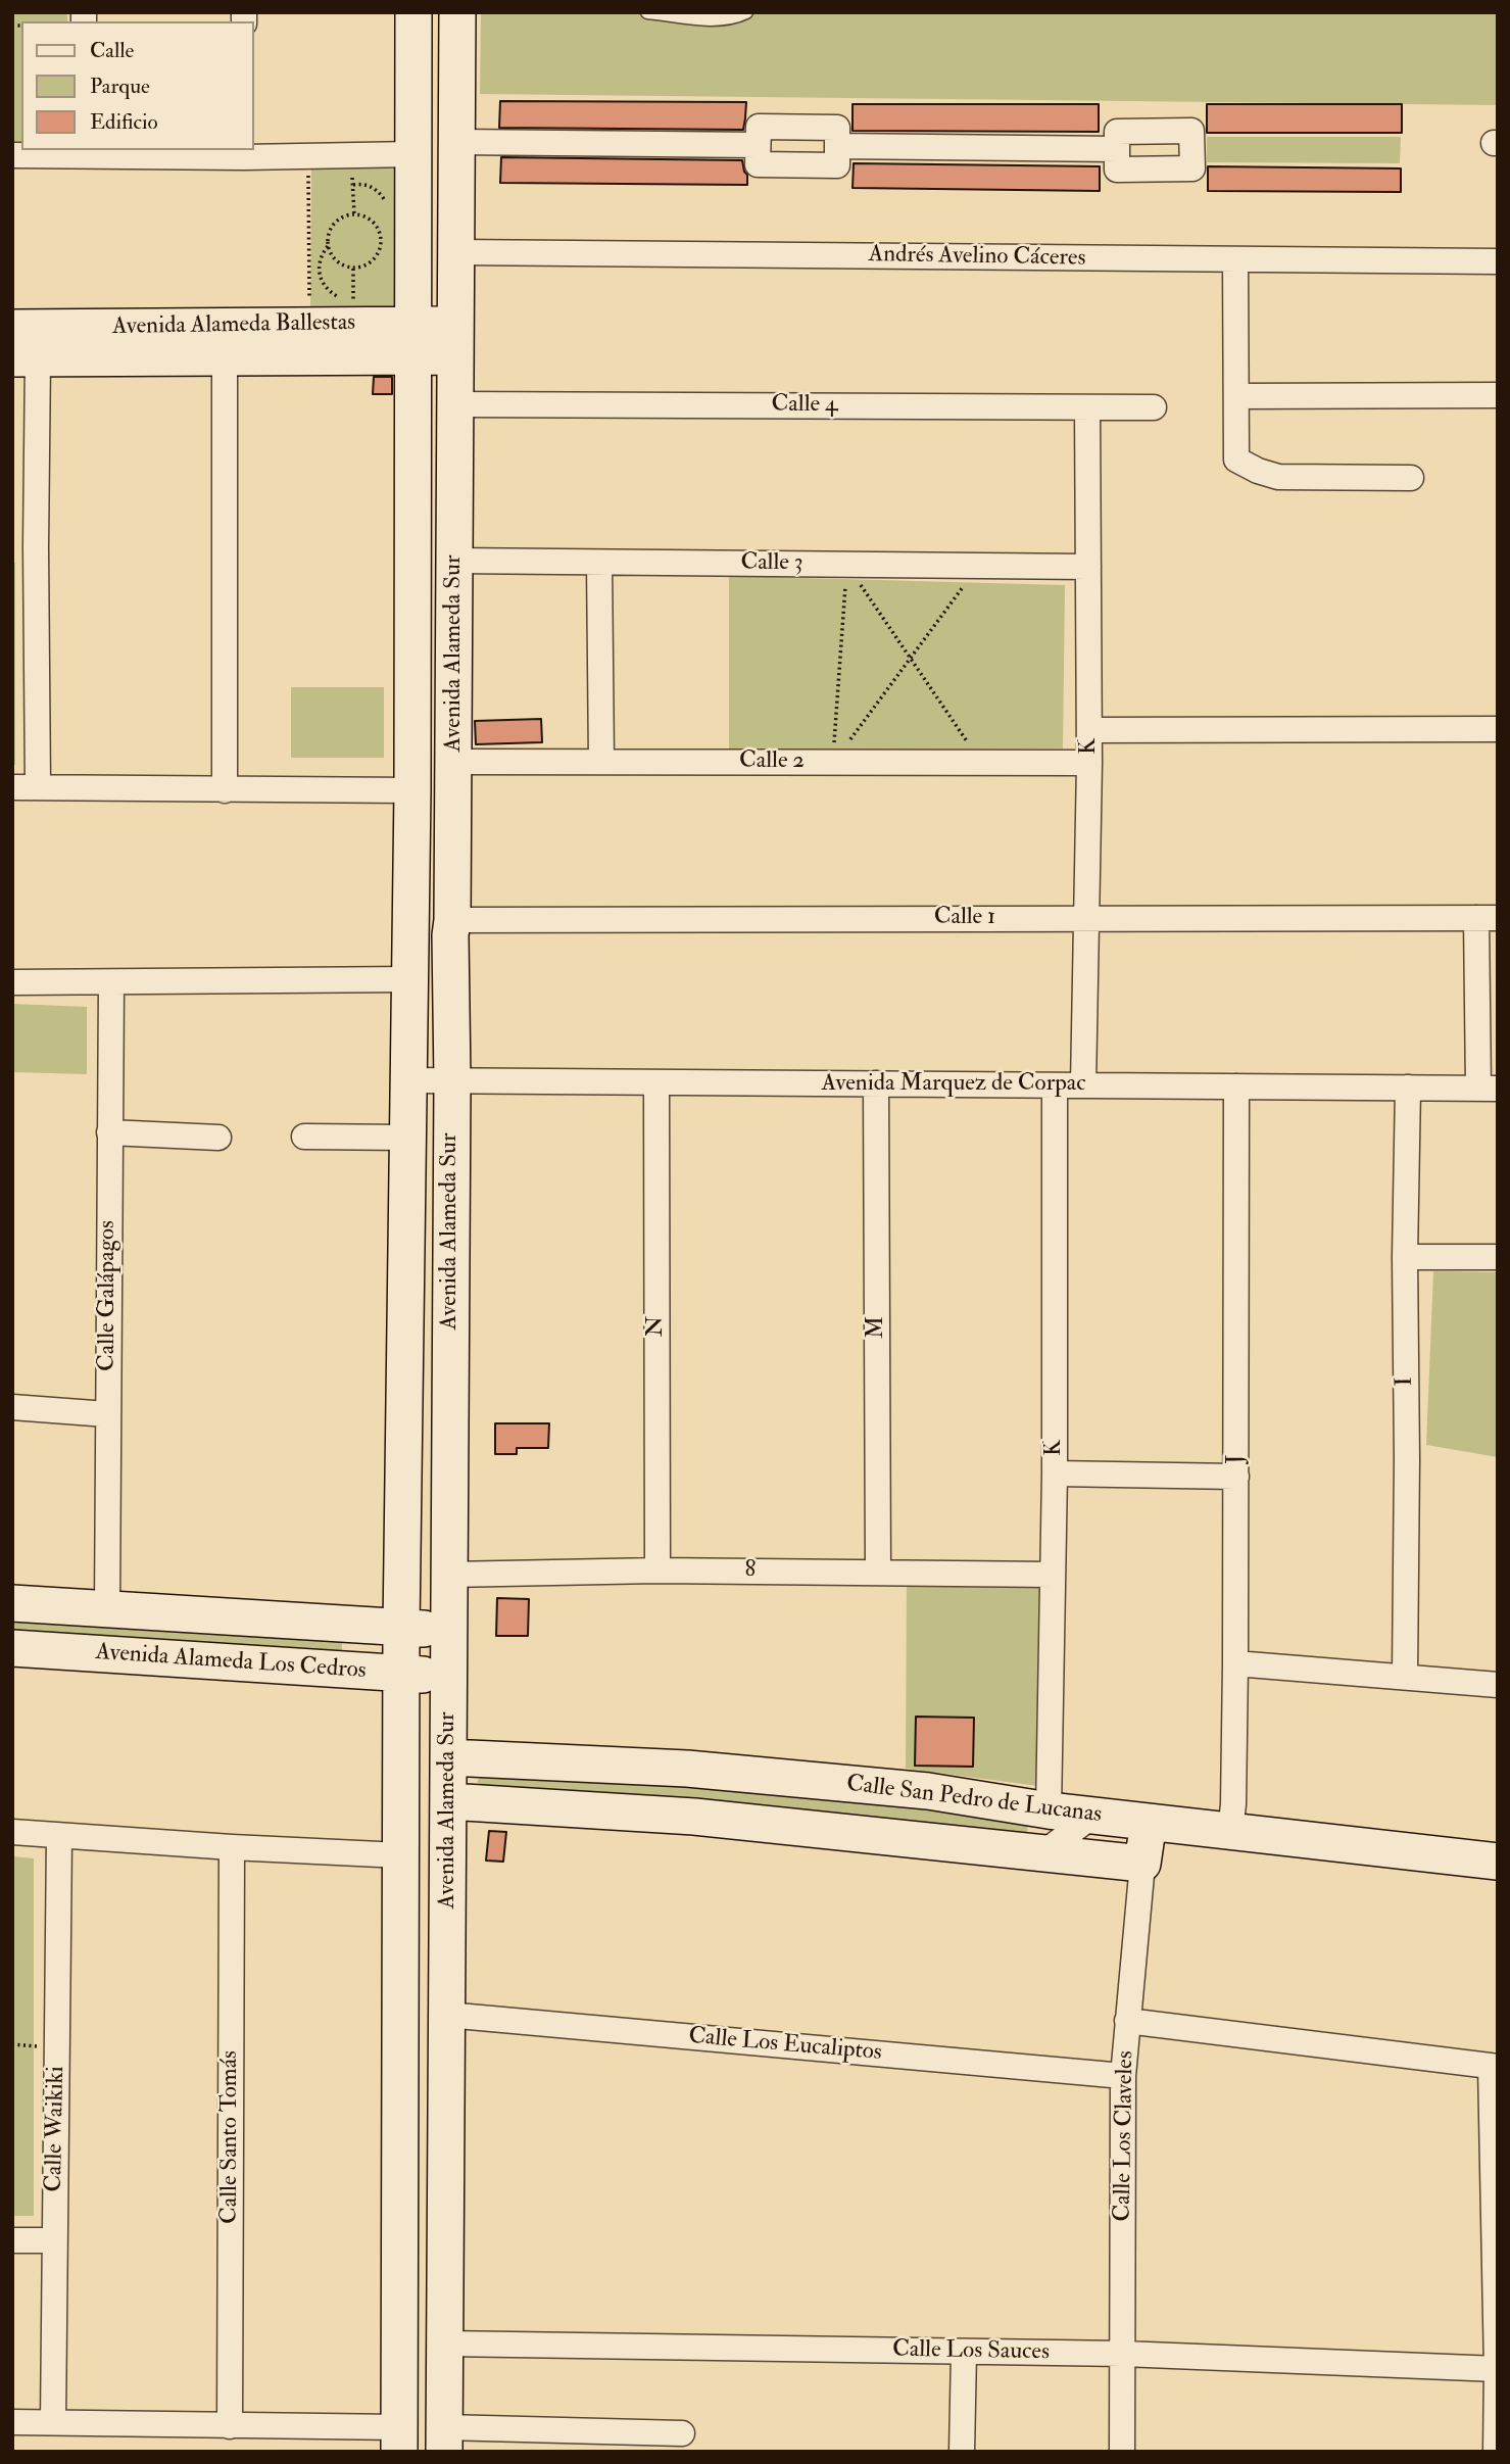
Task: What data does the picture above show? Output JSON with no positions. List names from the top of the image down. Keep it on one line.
{"streets":{"main road":["Avenida Alameda Ballestas","Avenida Alameda Sur","Avenida Alameda Los Cedros","Calle San Pedro de Lucanas","Calle Los Claveles"],"street":["Andrés Avelino Cáceres","Calle 4","Calle 3","K","Calle 2","Calle 1","Avenida Marquez de Corpac","Calle Galápagos","N","M","I","J","8","Calle Los Eucaliptos","Calle Waikiki","Calle Santo Tomás","Calle Los Sauces"]},"crossings":[["Andrés Avelino Cáceres","Avenida Alameda Sur"],["Avenida Alameda Ballestas","Avenida Alameda Sur"],["Calle 4","Avenida Alameda Sur"],["Calle 4","K"],["Calle 3","Avenida Alameda Sur"],["Calle 3","K"],["Avenida Alameda Sur","Calle 2"],["Avenida Alameda Sur","Calle 1"],["Avenida Alameda Sur","Avenida Marquez de Corpac"],["Avenida Alameda Sur","8"],["Avenida Alameda Sur","Avenida Alameda Los Cedros"],["Avenida Alameda Sur","Calle San Pedro de Lucanas"],["Avenida Alameda Sur","Calle Los Eucaliptos"],["Avenida Alameda Sur","Calle Los Sauces"],["K","Calle 2"],["K","Calle 1"],["K","Avenida Marquez de Corpac"],["K","8"],["K","Calle San Pedro de Lucanas"],["Avenida Marquez de Corpac","N"],["Avenida Marquez de Corpac","M"],["Avenida Marquez de Corpac","I"],["Avenida Marquez de Corpac","J"],["Calle Galápagos","Avenida Alameda Los Cedros"],["N","8"],["M","8"],["J","Calle San Pedro de Lucanas"],["Calle San Pedro de Lucanas","Calle Los Claveles"],["Calle Los Eucaliptos","Calle Los Claveles"],["Calle Los Claveles","Calle Los Sauces"]],"legend":["Calle","Parque","Edificio"]}
